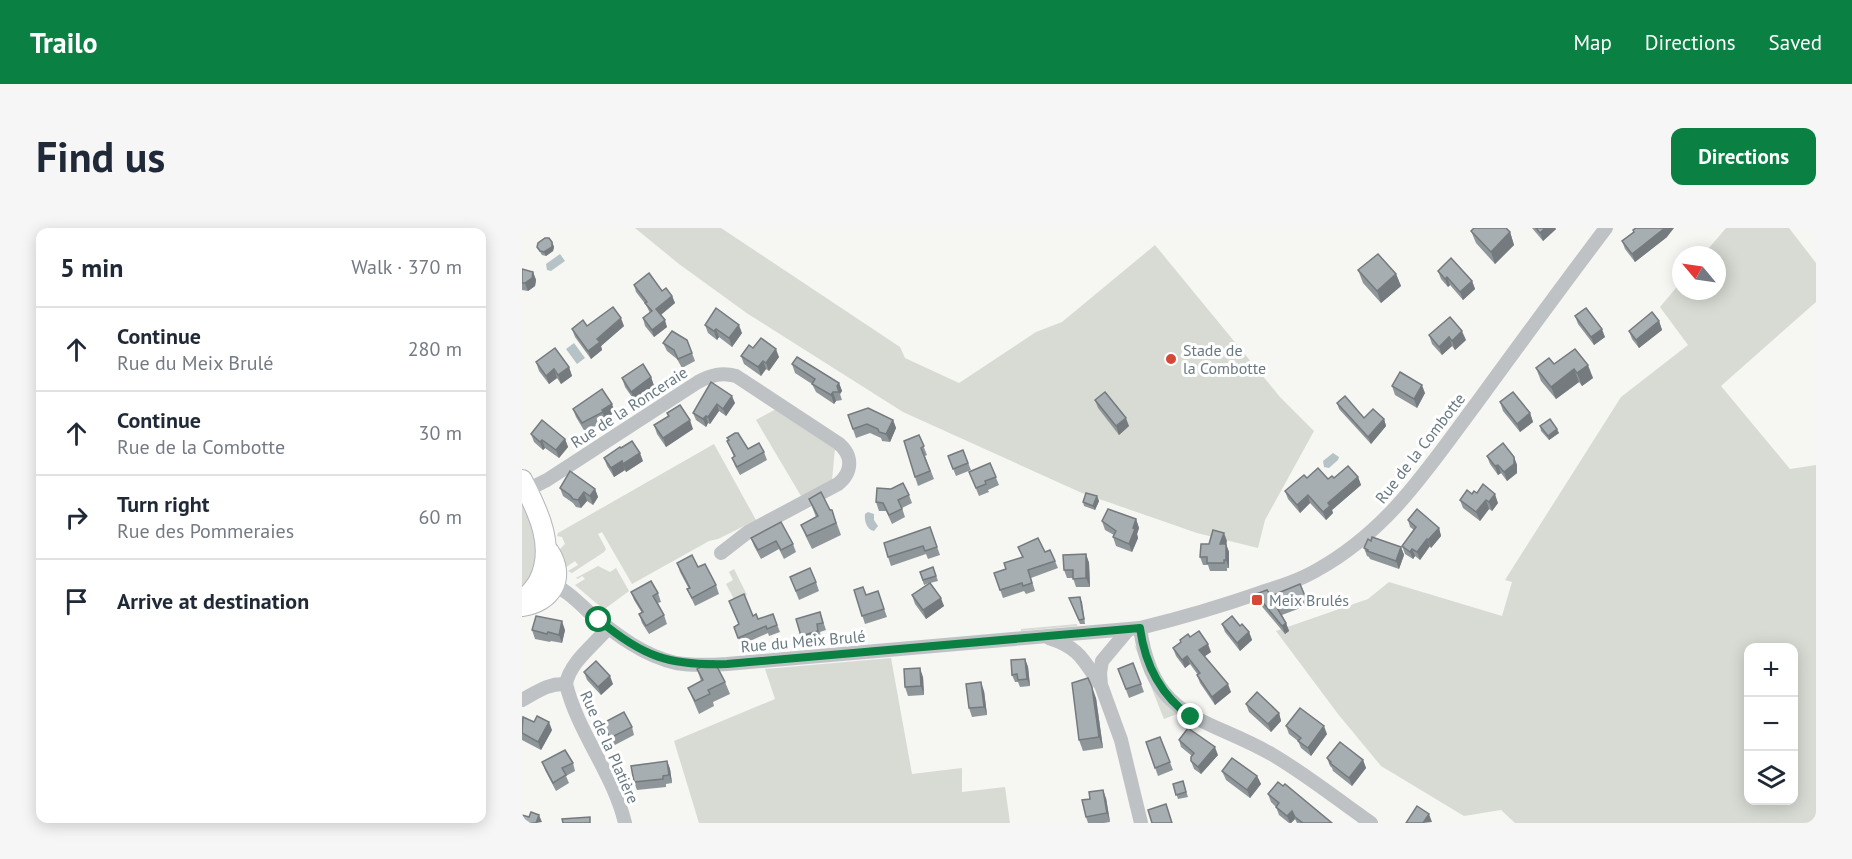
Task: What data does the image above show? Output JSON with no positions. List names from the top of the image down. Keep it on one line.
{"streets":{"street":["Rue de la Ronceraie","Rue de la Combotte","Rue du Meix Brulé","Rue de la Platière"]},"crossings":[["Rue de la Combotte","Rue du Meix Brulé"]],"places":{"other":["Stade de la Combotte"],"transit":["Meix Brulés"]},"north":"top left","page":{"header":"Trailo","nav":["Map","Directions","Saved"],"buttons":"Directions","title":"Find us","heading":["5 min","Walk · 370 m"],"list":[["Continue","Rue du Meix Brulé","280 m"],["Continue","Rue de la Combotte","30 m"],["Turn right","Rue des Pommeraies","60 m"],"Arrive at destination"],"map_buttons":["+","−"]}}
